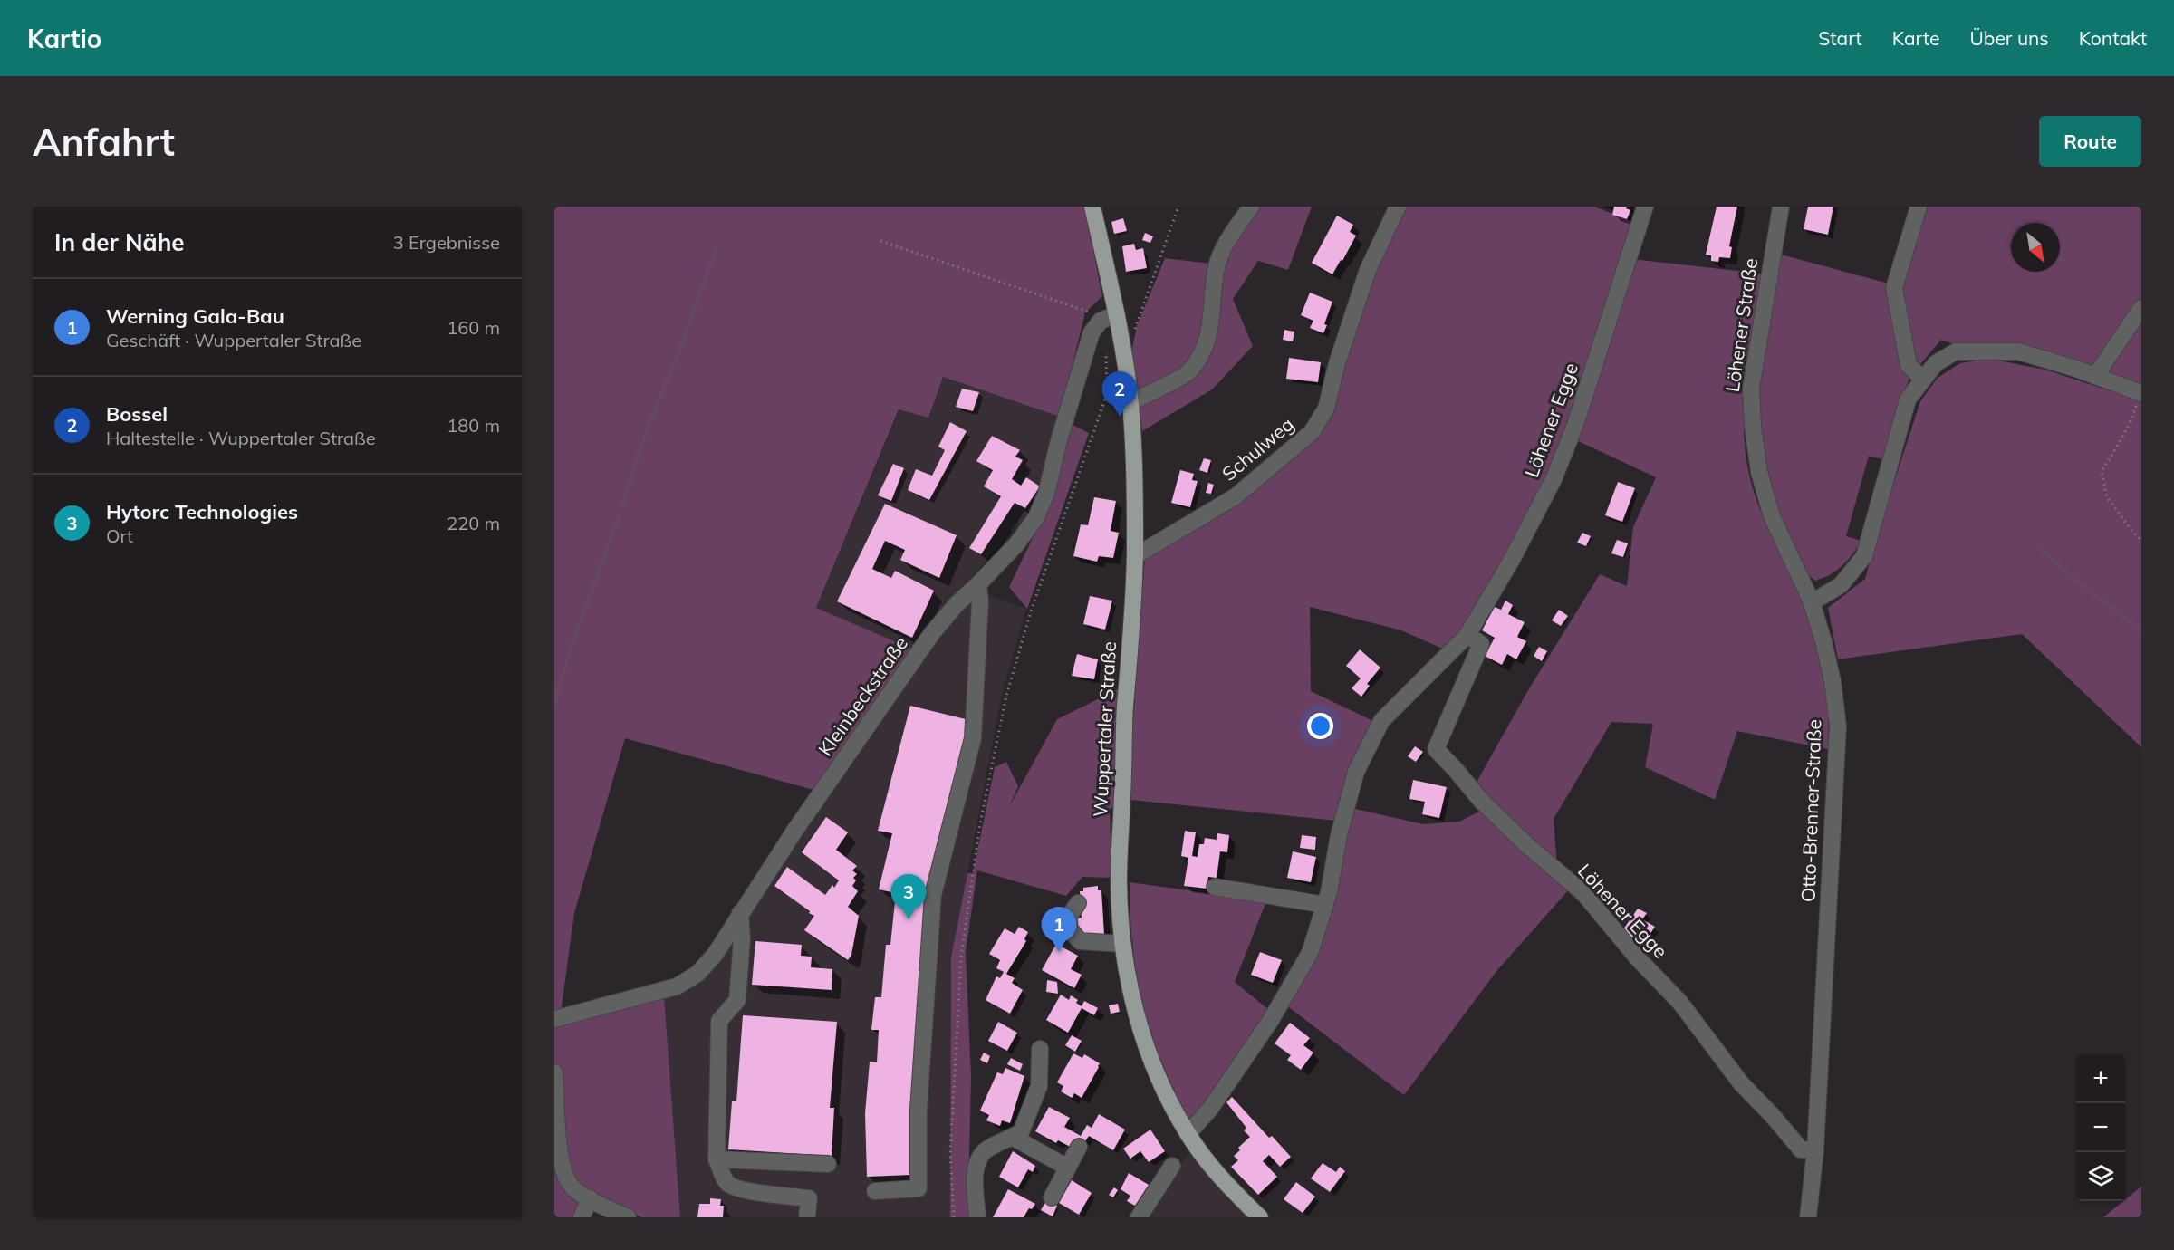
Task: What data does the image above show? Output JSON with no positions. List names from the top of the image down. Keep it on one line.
{"streets":{"main road":["Wuppertaler Straße"],"street":["Löhener Straße","Löhener Egge","Schulweg","Kleinbeckstraße","Otto-Brenner-Straße"]},"crossings":[["Löhener Straße","Otto-Brenner-Straße"],["Löhener Egge","Wuppertaler Straße"],["Löhener Egge","Otto-Brenner-Straße"],["Schulweg","Wuppertaler Straße"]],"north":"bottom right","page":{"header":"Kartio","nav":["Start","Karte","Über uns","Kontakt"],"buttons":"Route","title":"Anfahrt","heading":["In der Nähe","3 Ergebnisse"],"list":[{"mark":"1","name":"Werning Gala-Bau","note":"Geschäft · Wuppertaler Straße","value":"160 m"},{"mark":"2","name":"Bossel","note":"Haltestelle · Wuppertaler Straße","value":"180 m"},{"mark":"3","name":"Hytorc Technologies","note":"Ort","value":"220 m"}],"pins":["2","3","1"],"map_buttons":["+","−"]}}
